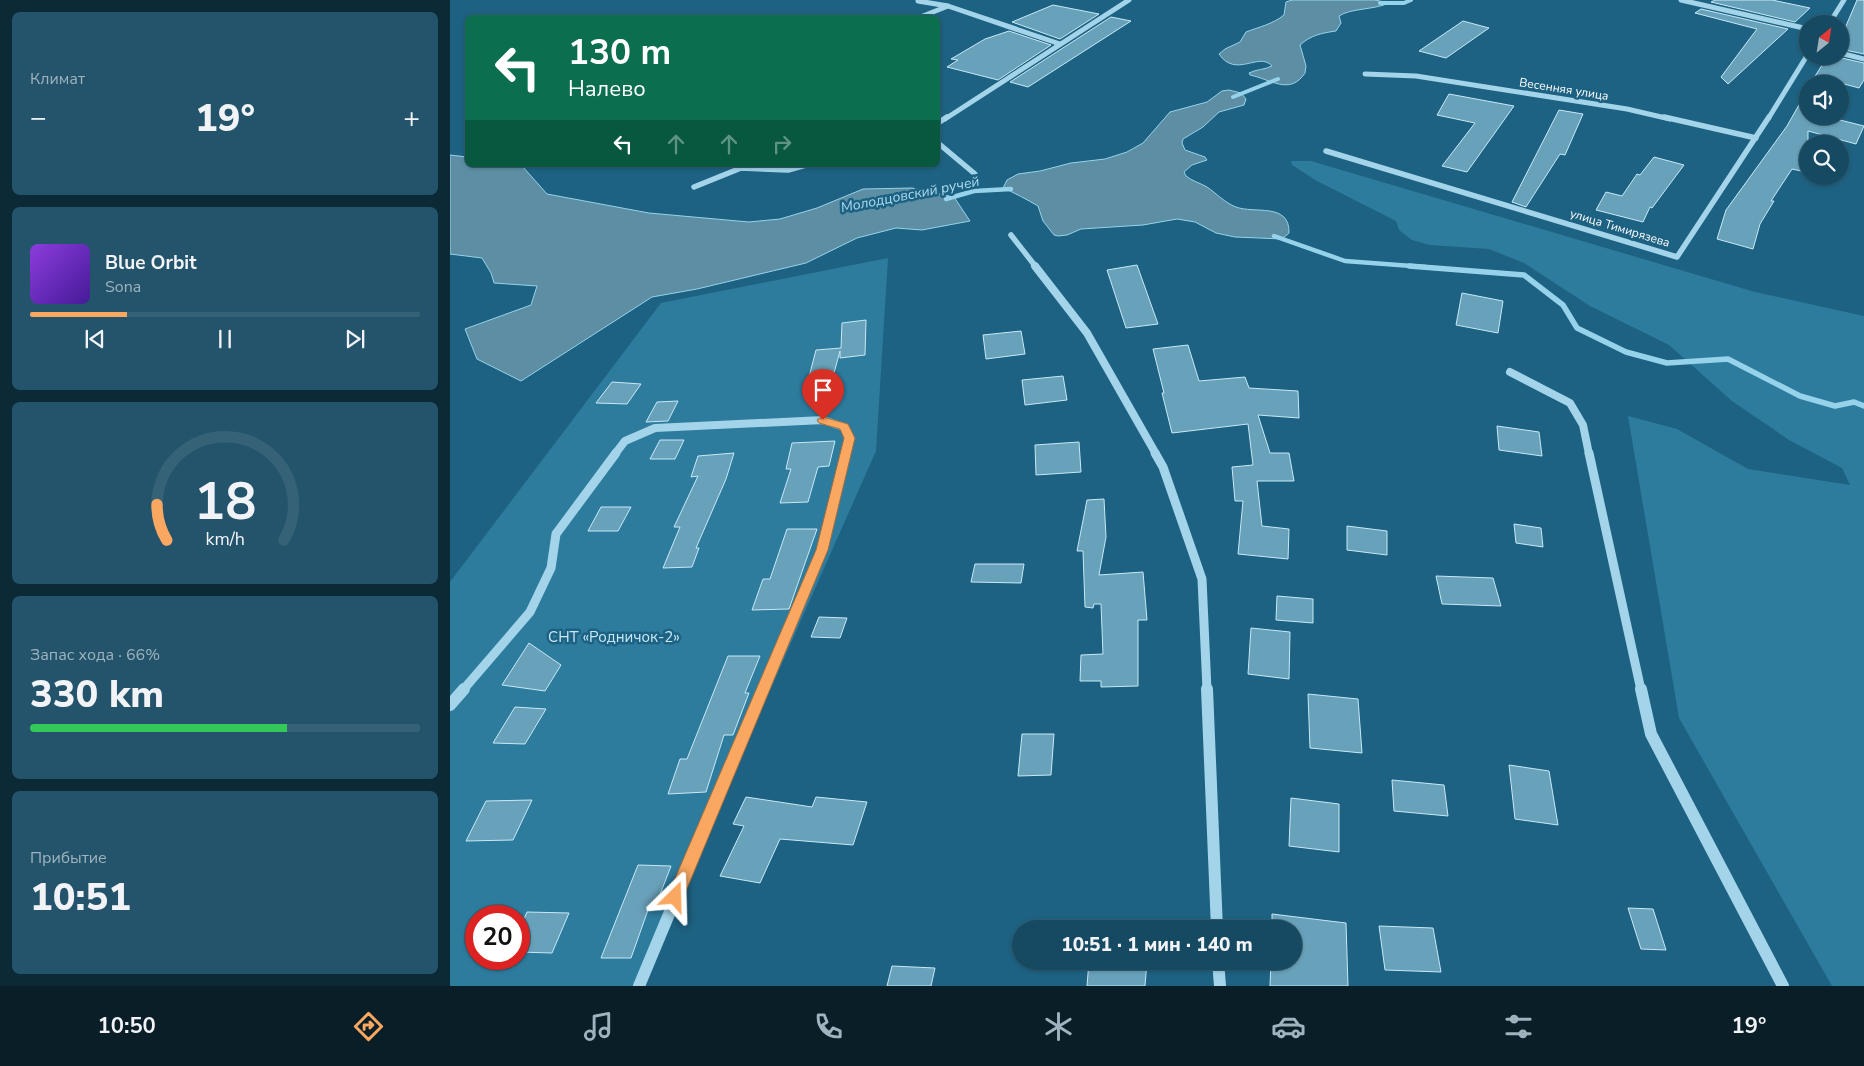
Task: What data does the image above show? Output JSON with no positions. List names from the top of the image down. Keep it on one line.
{"streets":{"street":["Весенняя улица","улица Тимирязева"]},"crossings":[["Весенняя улица","улица Тимирязева"]],"water":["Молодцовский ручей"],"parks":["СНТ «Родничок-2»"],"north":"top right","page":{"tile":["Климат",["Запас хода · 66%","330 km"],["Прибытие","10:51"]],"turn":["130 m","Налево"],"heat":["−","19°","+"],"song":["Blue Orbit","Sona"],"limit":"20","trip":"10:51 · 1 мин · 140 m","tabs":["10:50","19°"],"gauge":["18","km/h"]}}
